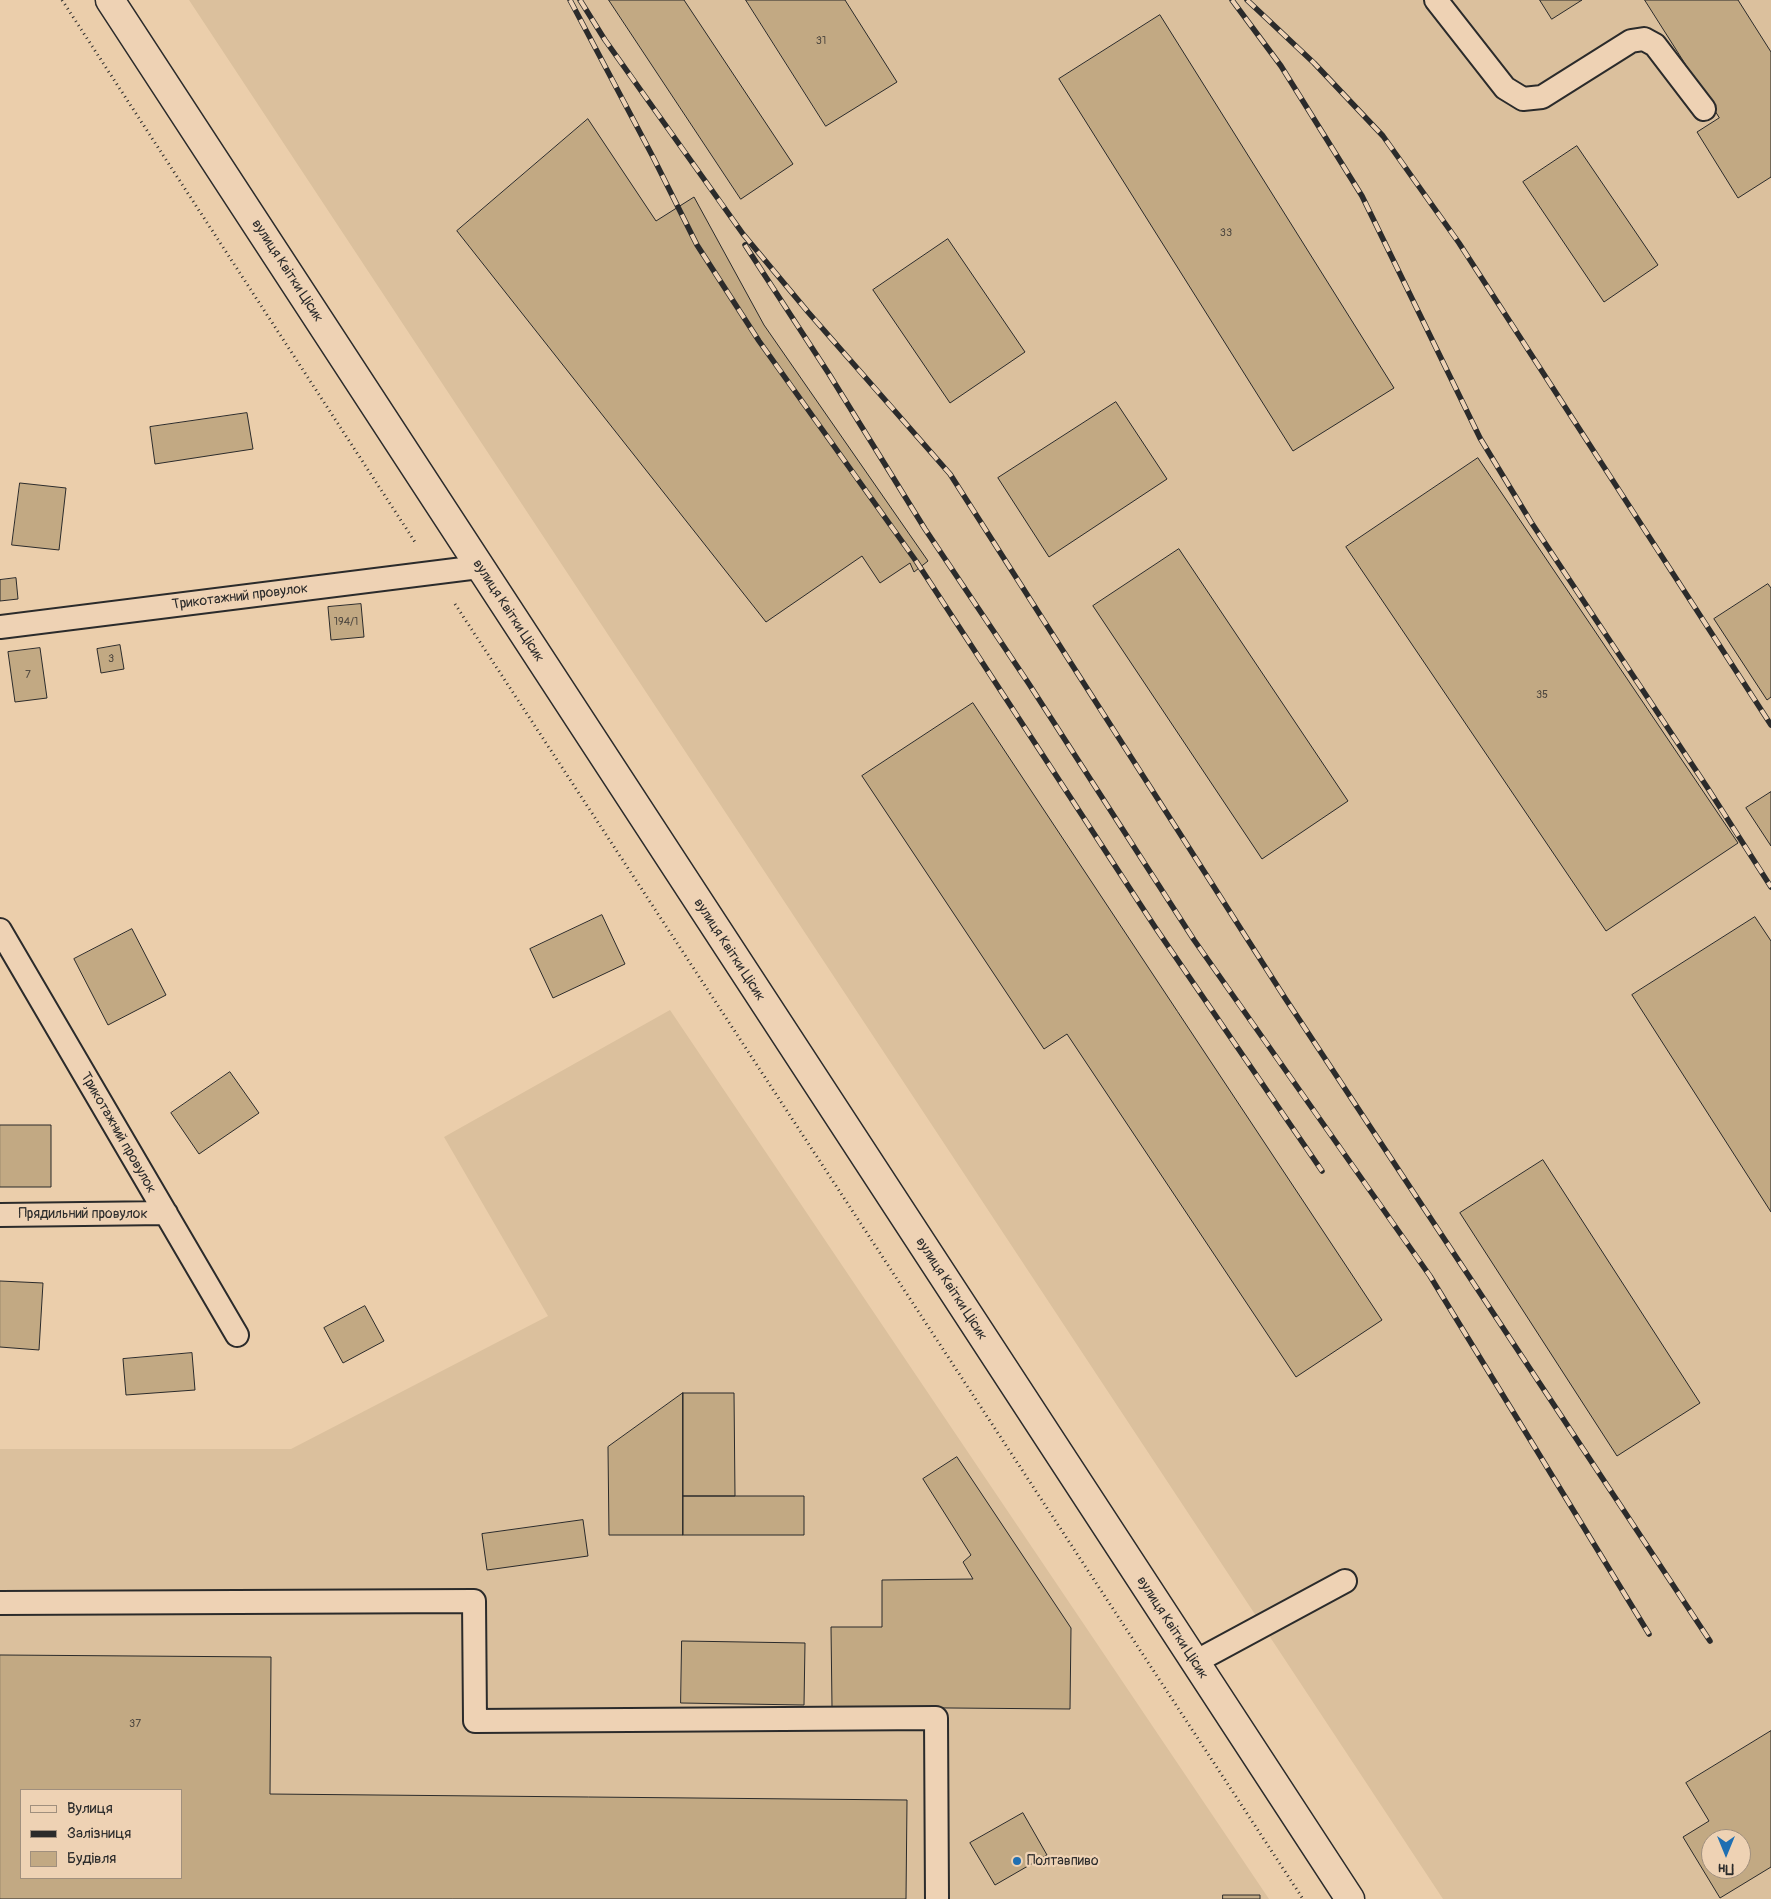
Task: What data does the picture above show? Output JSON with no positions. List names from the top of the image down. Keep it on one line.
{"streets":{"street":["вулиця Квітки Цісик"],"lane":["Трикотажний провулок","Прядильний провулок"]},"crossings":[["вулиця Квітки Цісик","Трикотажний провулок"],["Трикотажний провулок","Прядильний провулок"]],"places":["Полтавпиво"],"house_numbers":["31","33","194/1","3","7","35","37"],"legend":["Вулиця","Залізниця","Будівля"],"north":"bottom"}
